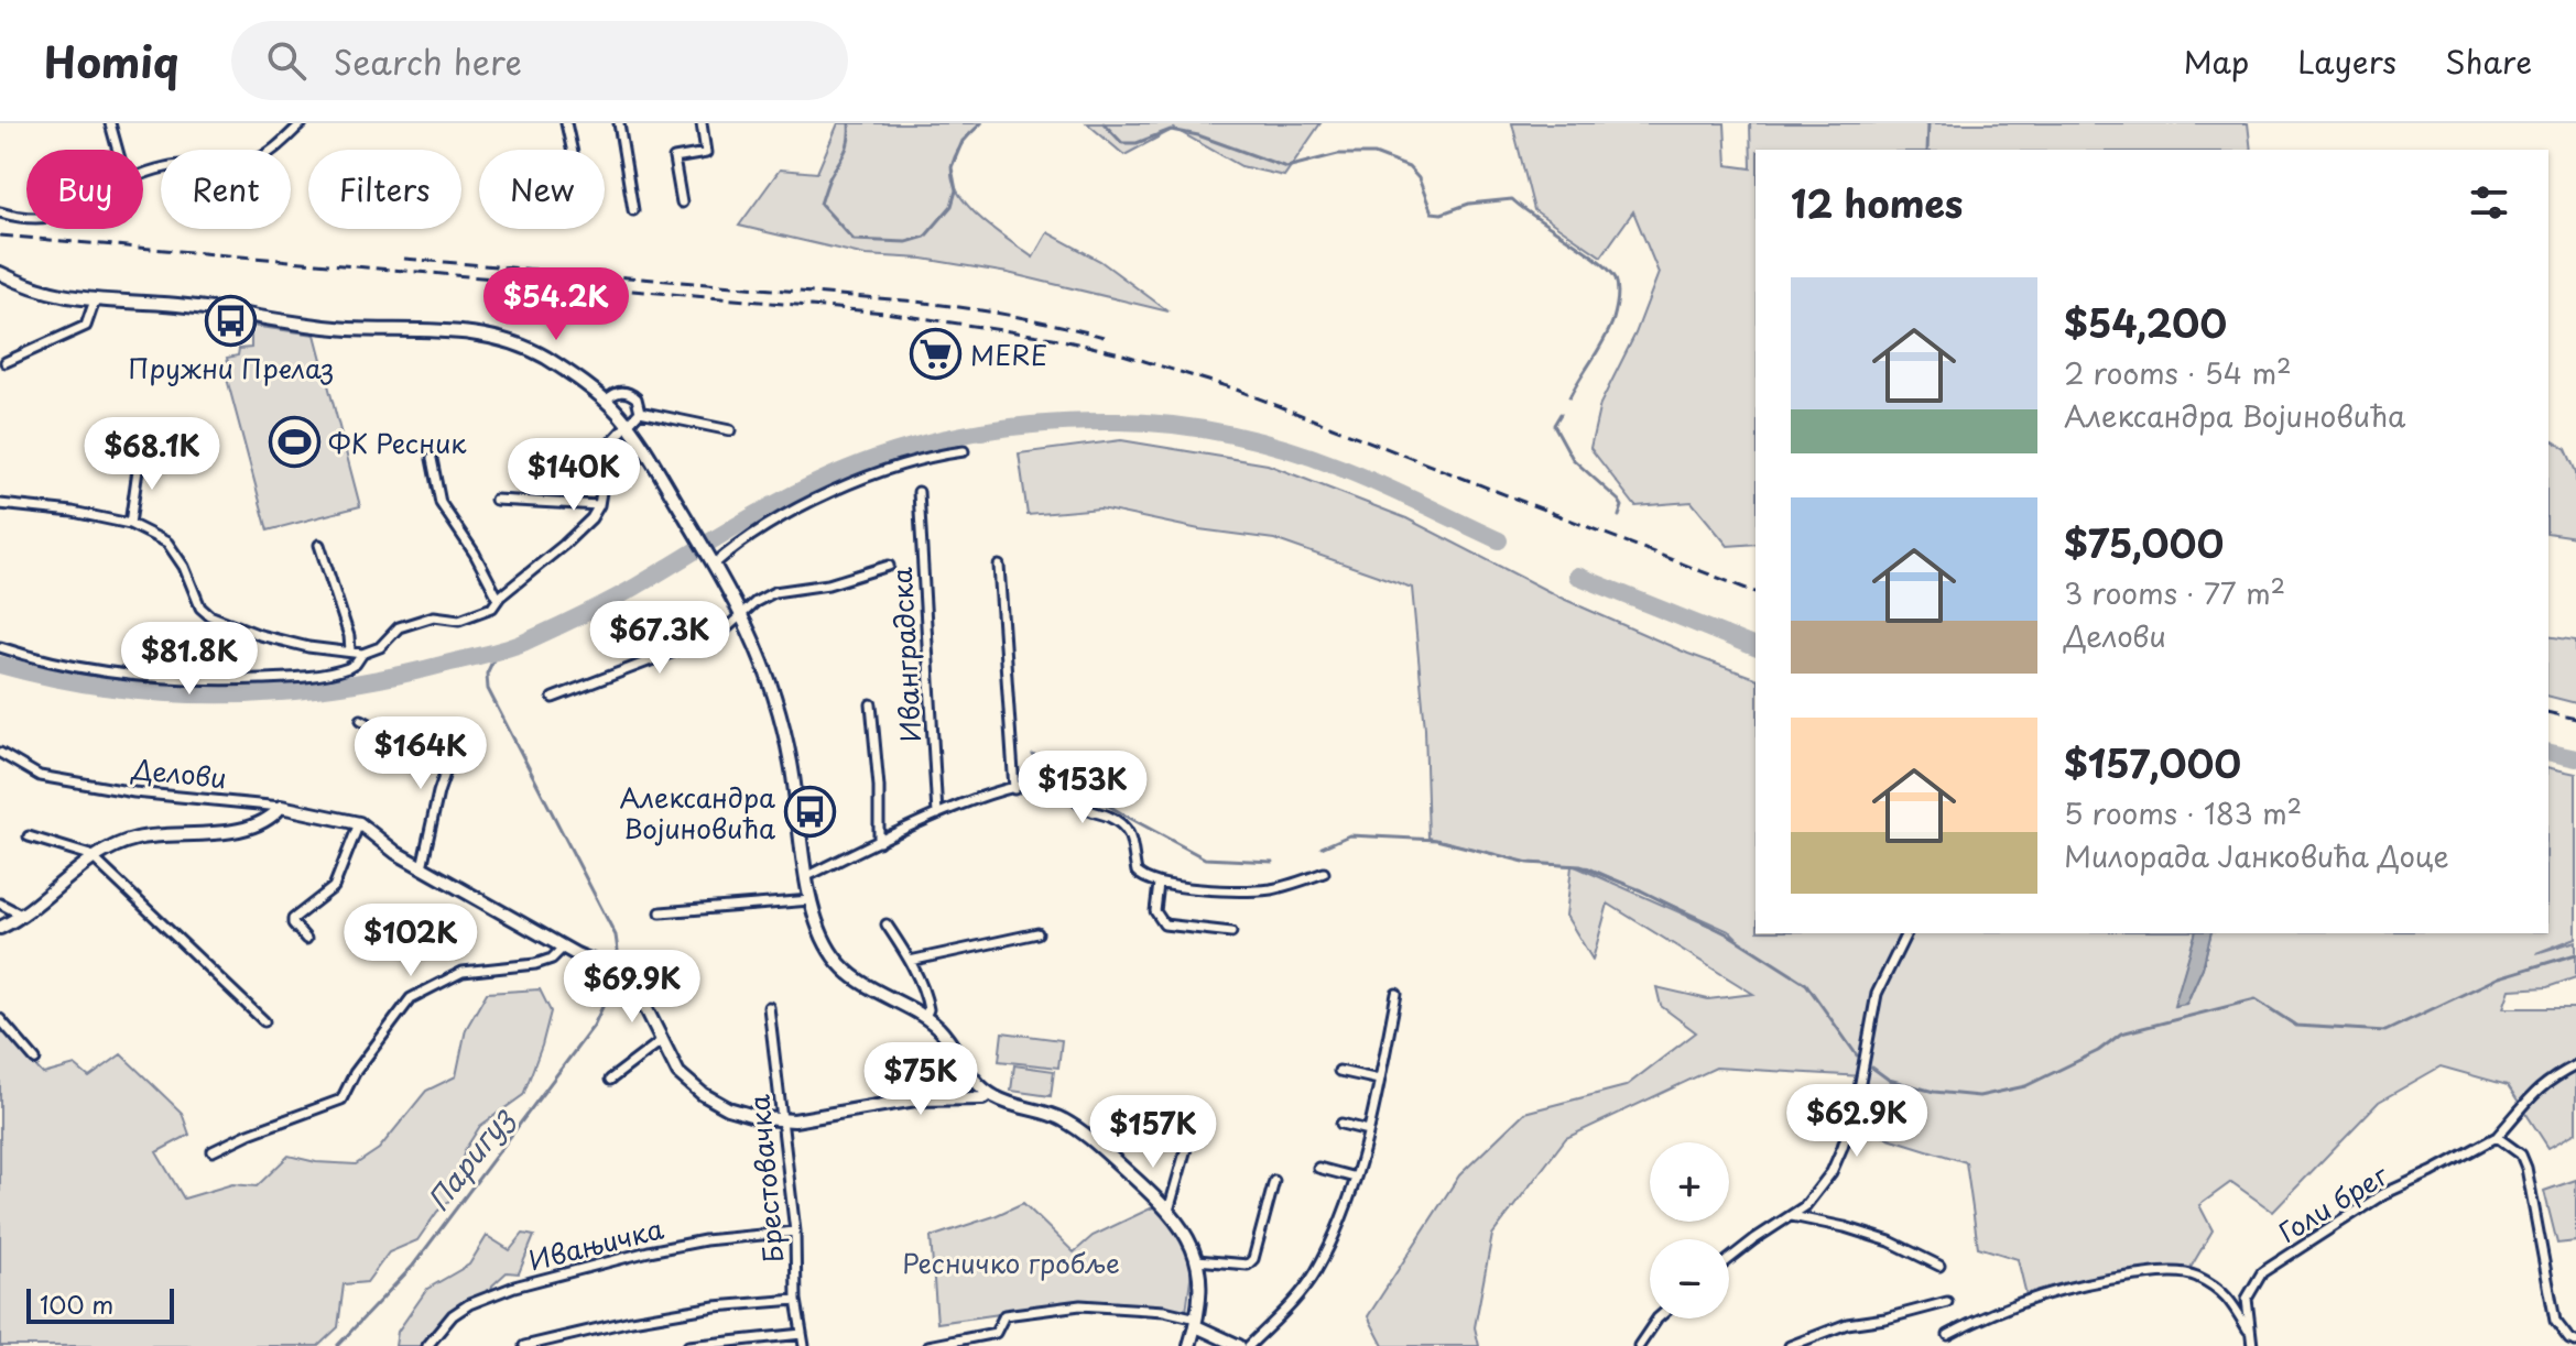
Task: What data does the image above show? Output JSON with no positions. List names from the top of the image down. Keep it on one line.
{"streets":{"street":["Иванградска","Делови","Брестовачка","Голи брег","Ивањичка"]},"crossings":[["Делови","Брестовачка"],["Брестовачка","Ивањичка"]],"water":["Паригуз"],"parks":["Ресничко гробље"],"places":{"bus stop":["Пружни Прелаз","Александра Војиновића"],"supermarket":["MERE"],"sports":["ФК Ресник"]},"scale_bar":"100 m","page":{"header":"Homiq","search":"Search here","nav":["Map","Layers","Share"],"chip":["Buy","Rent","Filters","New"],"heading":"12 homes","list":[{"name":"$54,200","note":"2 rooms · 54 m² · Александра Војиновића"},{"name":"$75,000","note":"3 rooms · 77 m² · Делови"},{"name":"$157,000","note":"5 rooms · 183 m² · Милорада Јанковића Доце"}],"price":["$54.2K","$68.1K","$140K","$67.3K","$81.8K","$164K","$153K","$102K","$69.9K","$75K","$62.9K","$157K"],"map_buttons":["+","−"],"scale":"100 m"}}
